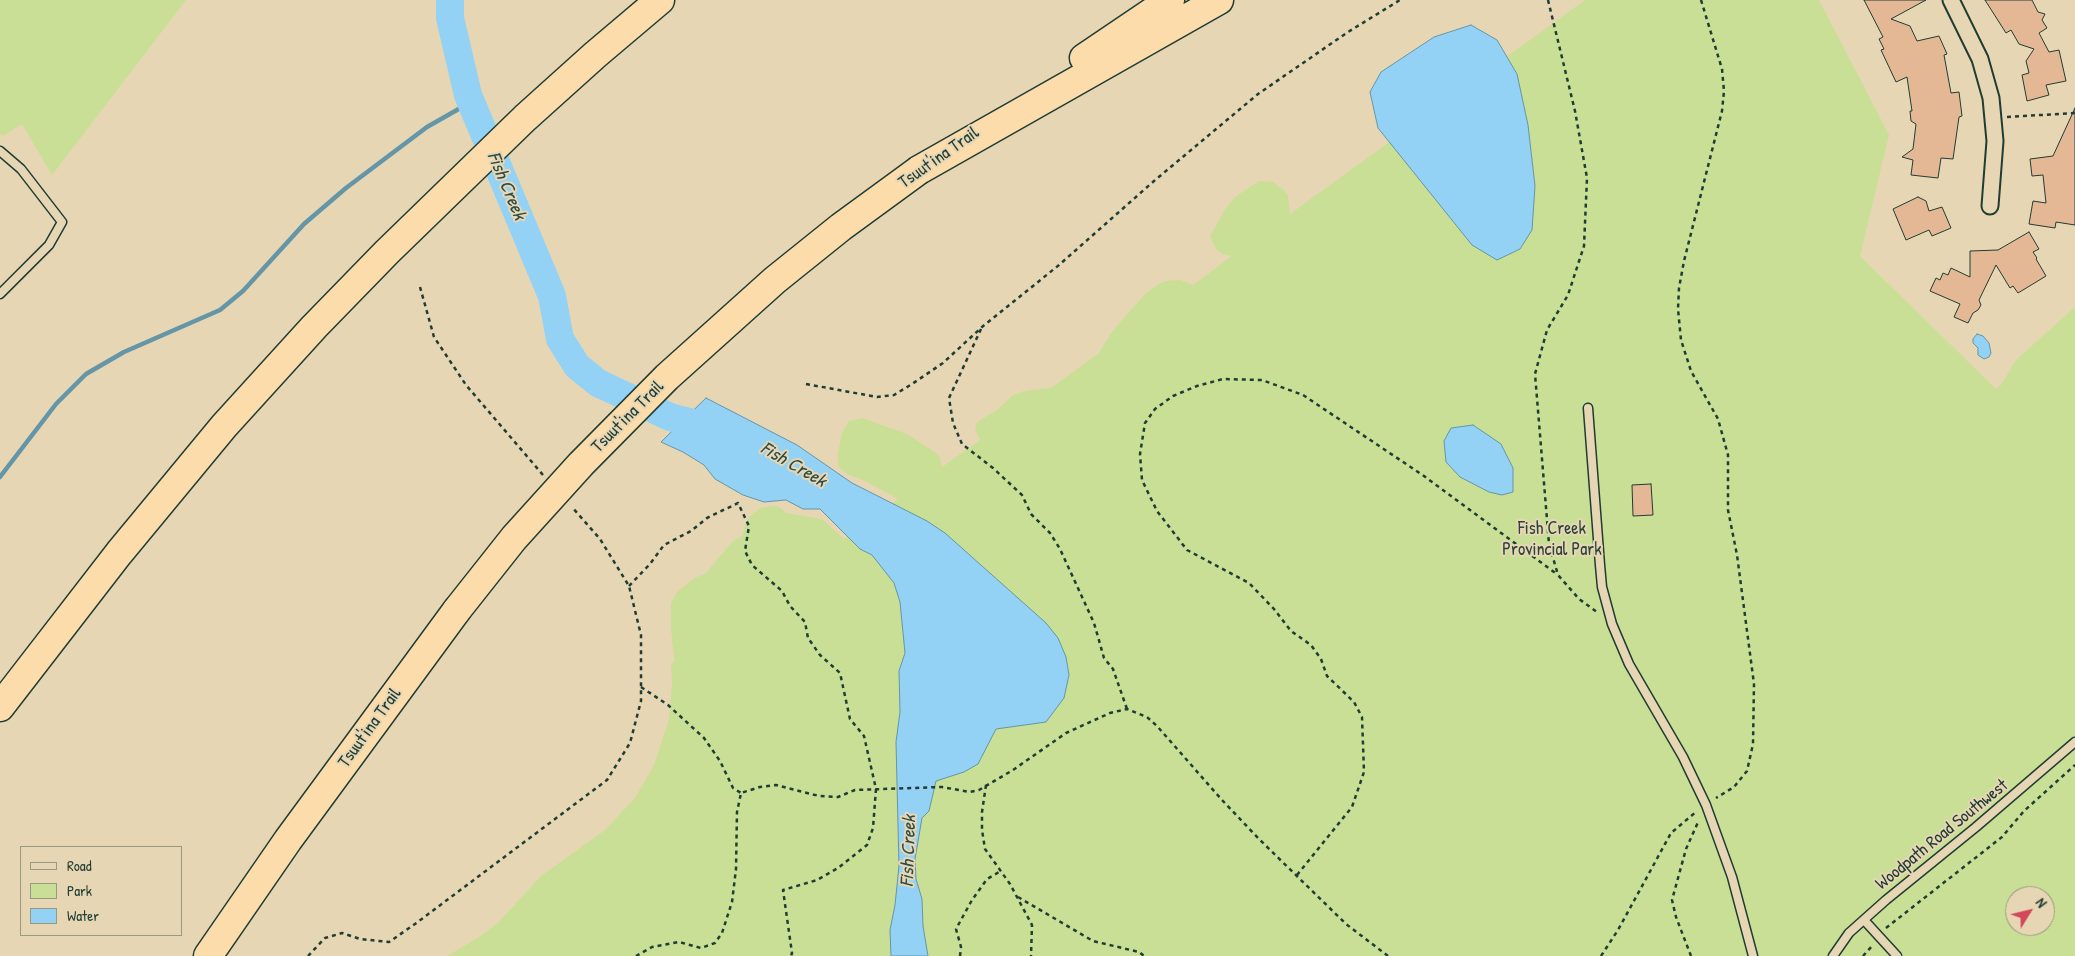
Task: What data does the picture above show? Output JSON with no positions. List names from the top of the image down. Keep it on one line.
{"streets":{"highway":["Tsuut'ina Trail"],"lane":["Woodpath Road Southwest"]},"water":["Fish Creek"],"parks":["Fish Creek Provincial Park"],"legend":["Road","Park","Water"],"north":"top right"}
